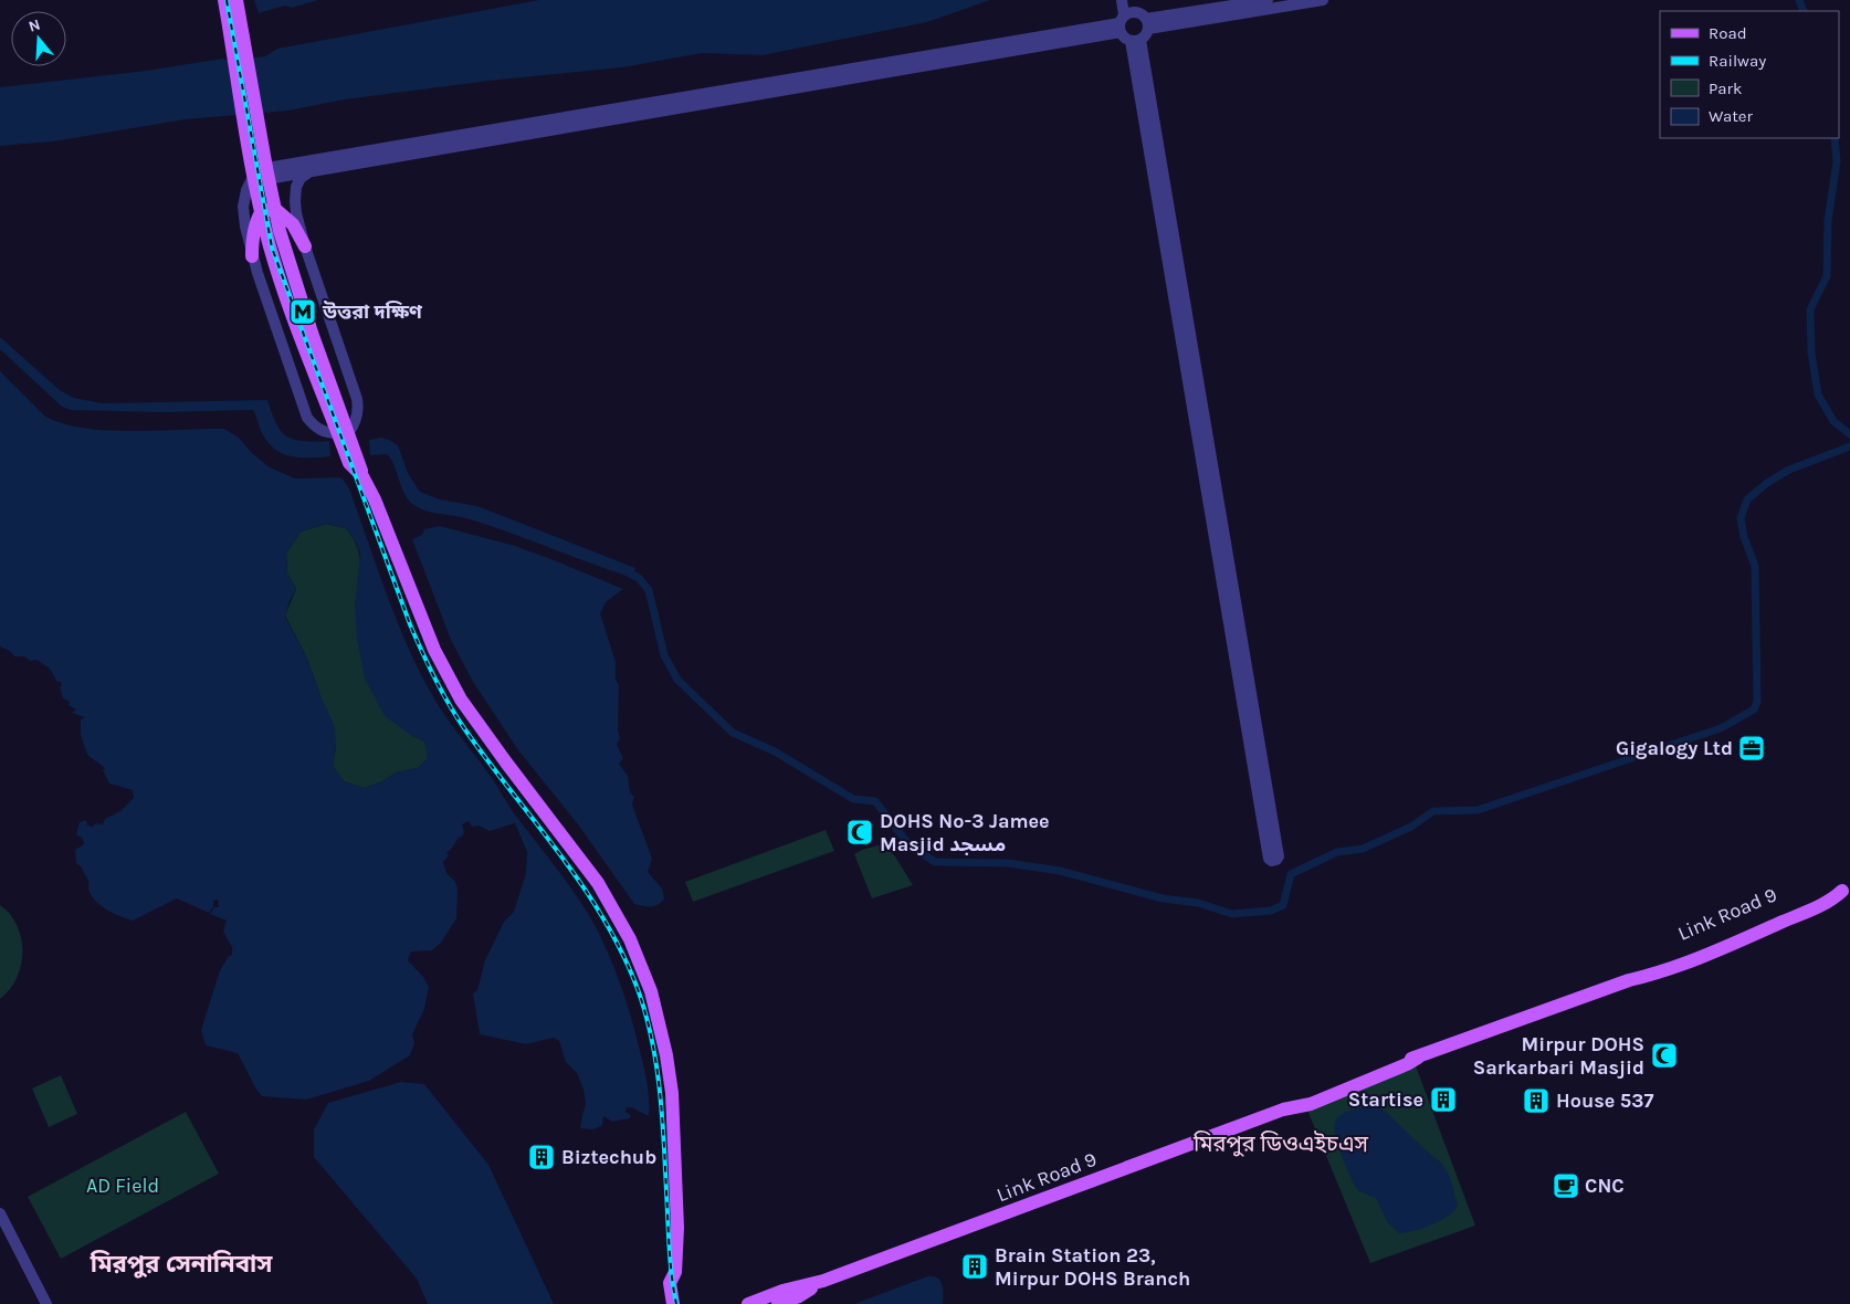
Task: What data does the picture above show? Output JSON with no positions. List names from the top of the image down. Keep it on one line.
{"streets":{"main road":["Link Road 9"]},"districts":["মিরপুর ডিওএইচএস","মিরপুর সেনানিবাস"],"parks":["AD Field"],"places":{"metro station":["উত্তরা দক্ষিণ"],"office":["Gigalogy Ltd"],"mosque":["DOHS No-3 Jamee Masjid مسجد","Mirpur DOHS Sarkarbari Masjid"],"building":["Startise","House 537","Biztechub","Brain Station 23, Mirpur DOHS Branch"],"cafe":["CNC"]},"legend":["Road","Railway","Park","Water"],"north":"top"}
